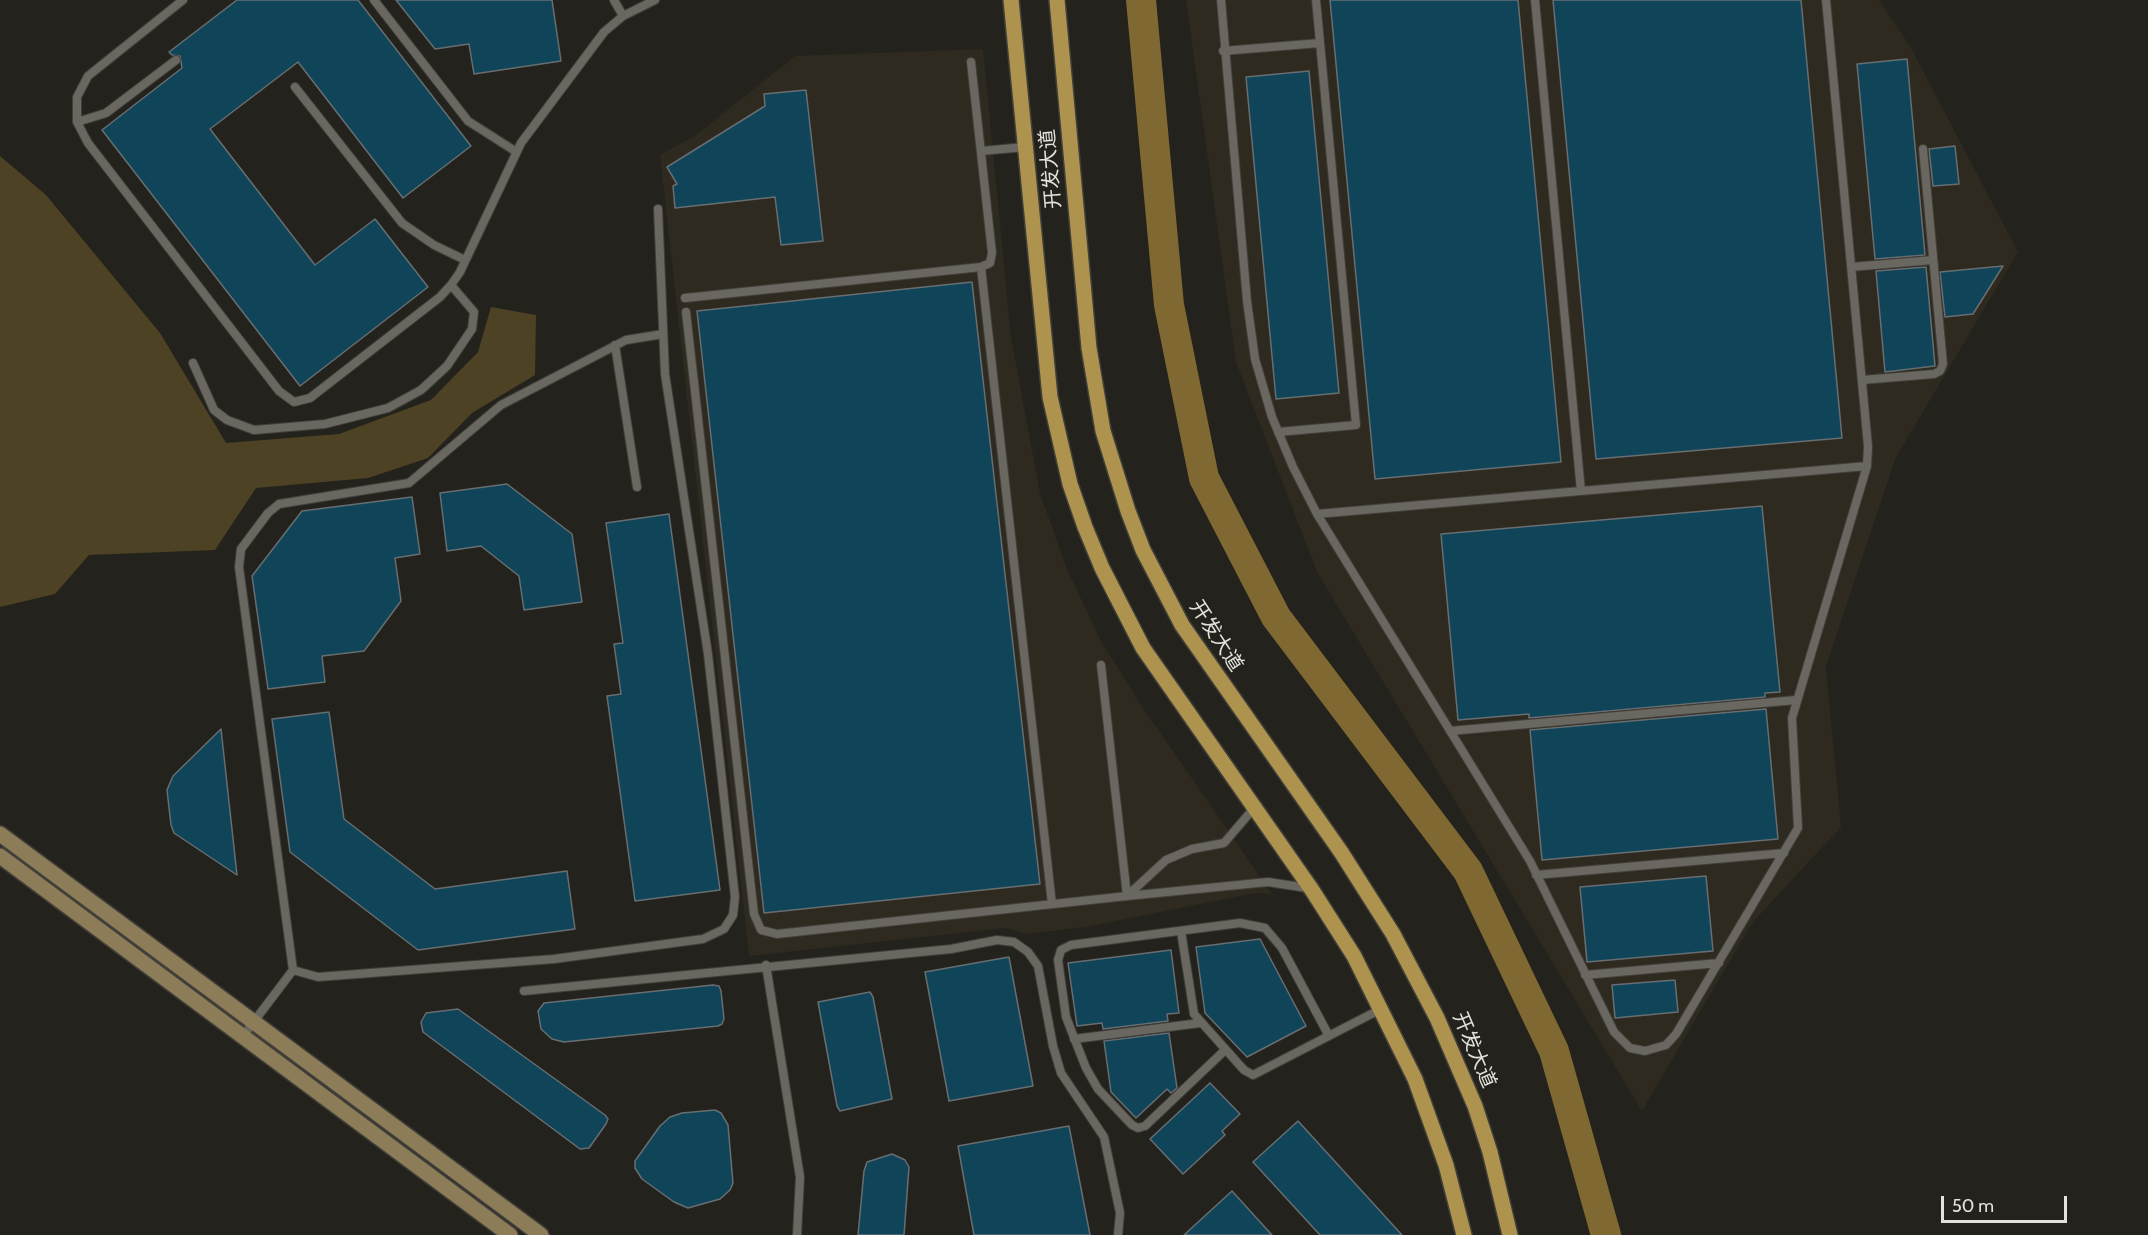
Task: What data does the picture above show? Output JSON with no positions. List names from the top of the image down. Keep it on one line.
{"streets":{"main road":["开发大道"]},"scale_bar":"50 m"}
